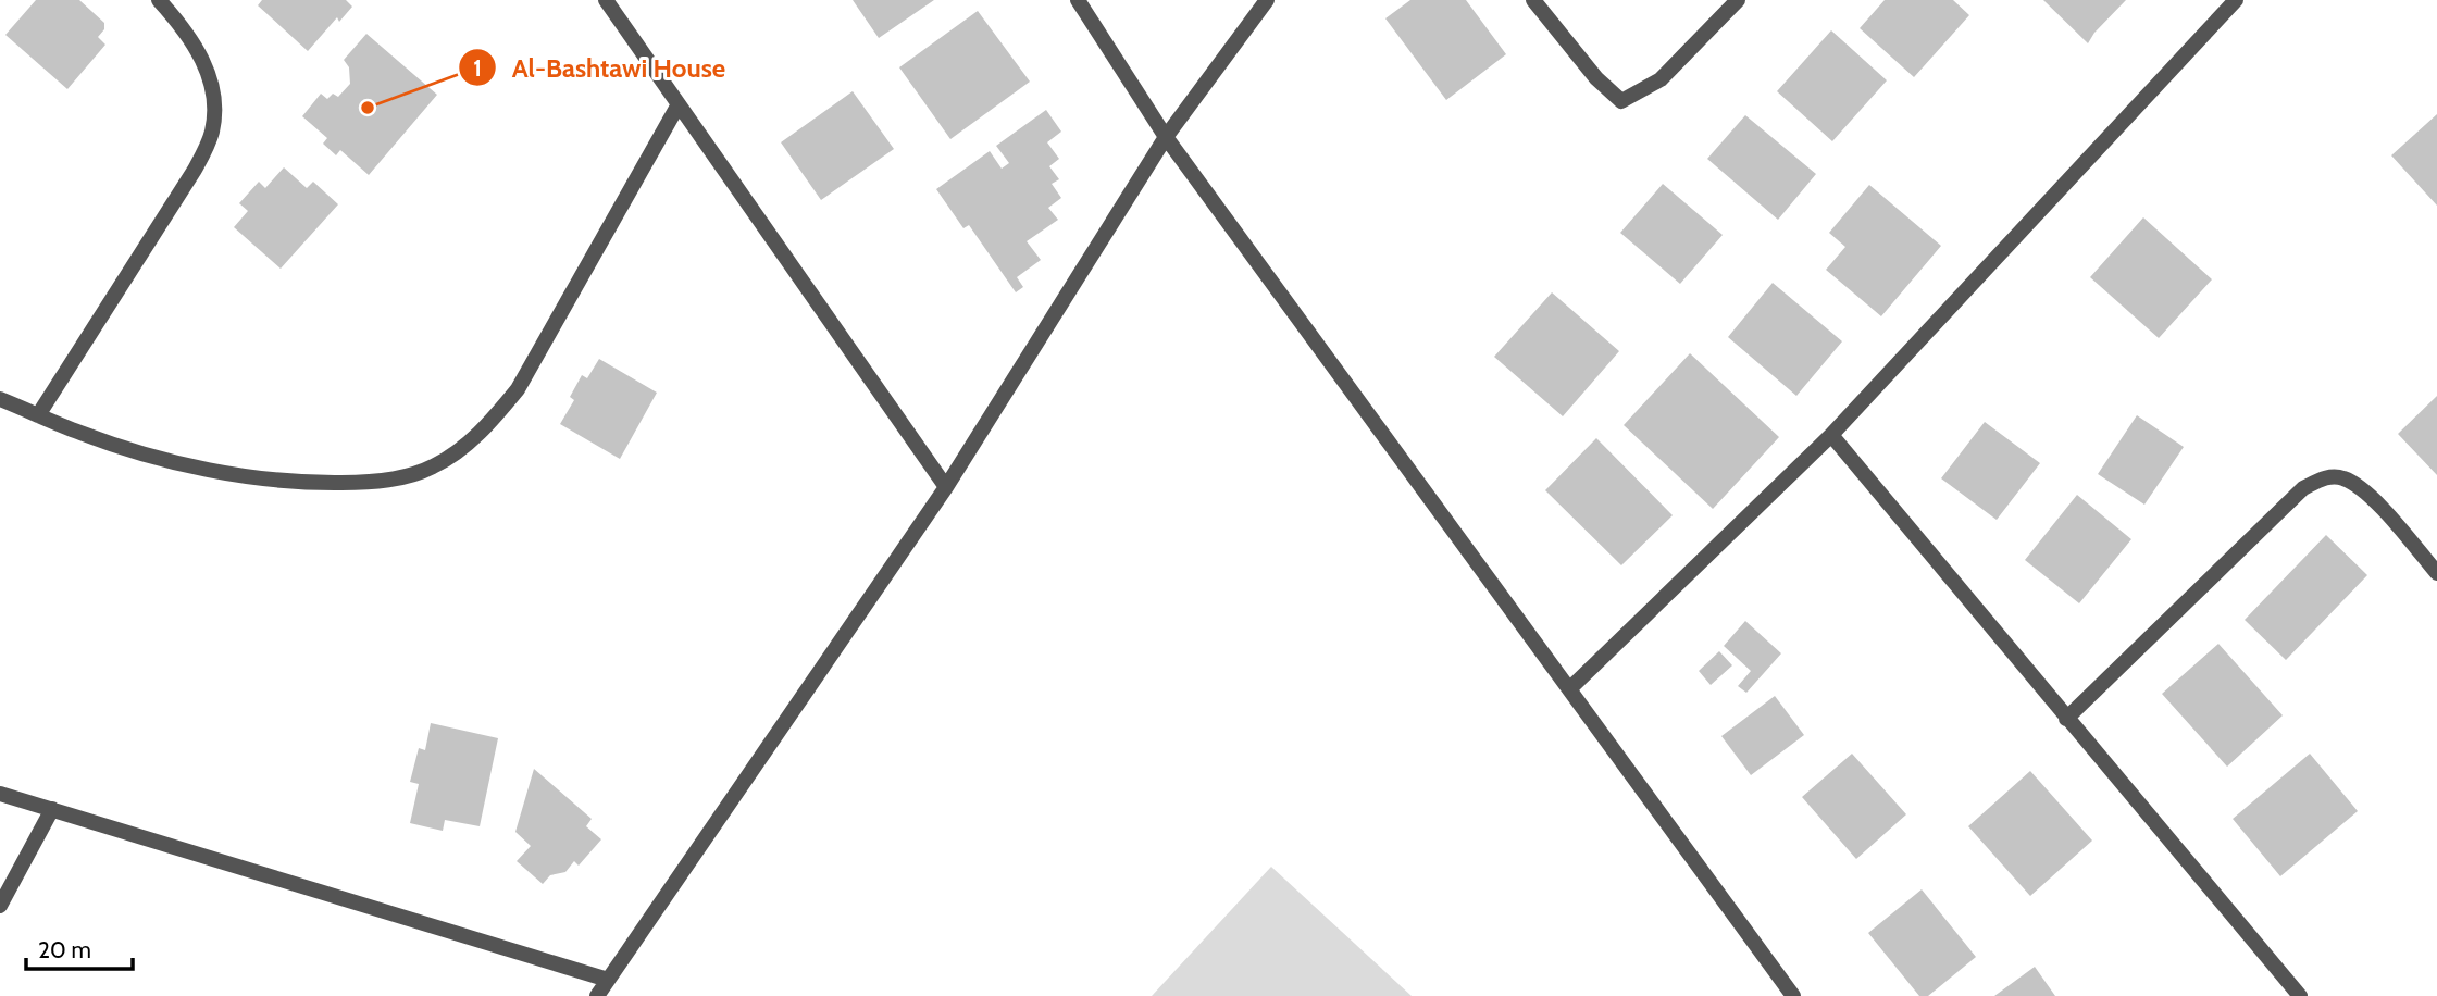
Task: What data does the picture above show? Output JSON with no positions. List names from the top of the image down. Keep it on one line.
{"places":["Al-Bashtawi House"],"scale_bar":"20 m"}
